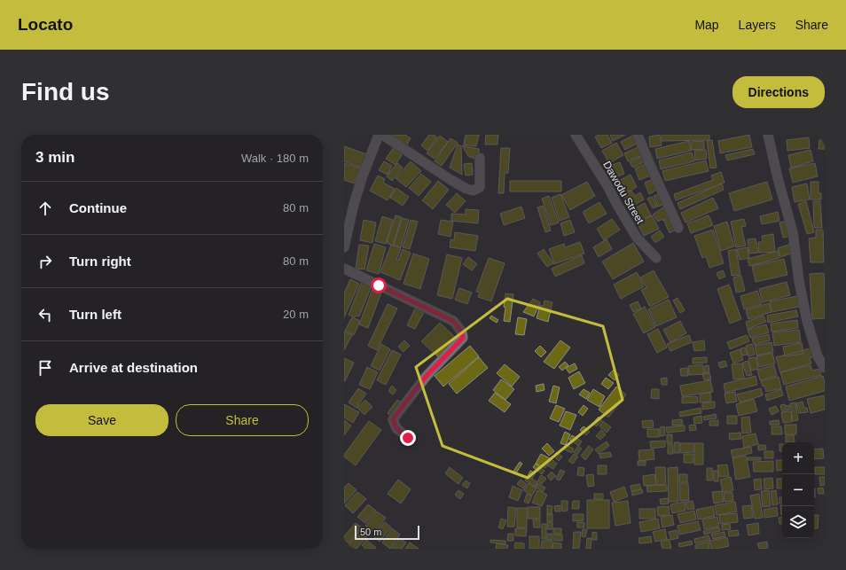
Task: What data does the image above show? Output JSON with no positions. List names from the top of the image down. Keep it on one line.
{"streets":{"street":["Dawodu Street"]},"scale_bar":"50 m","page":{"header":"Locato","nav":["Map","Layers","Share"],"buttons":["Directions",["Save","Share"]],"title":"Find us","heading":["3 min","Walk · 180 m"],"list":[["Continue","80 m"],["Turn right","80 m"],["Turn left","20 m"],"Arrive at destination"],"map_buttons":["+","−"],"scale":"50 m"}}
